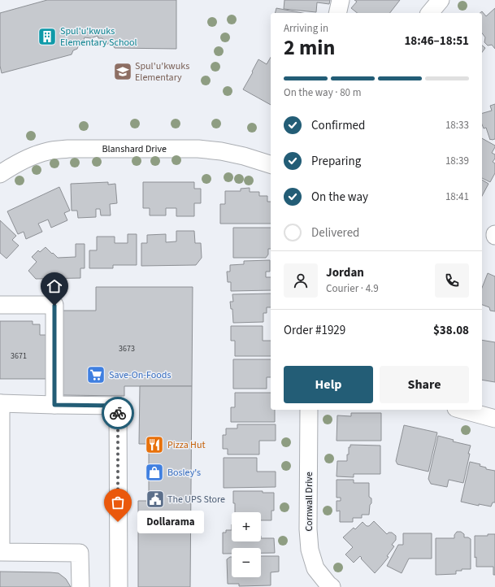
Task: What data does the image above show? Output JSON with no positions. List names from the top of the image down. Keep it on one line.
{"streets":{"street":["Blanshard Drive","Cornwall Drive"]},"places":{"building":["Spul'u'kwuks Elementary School"],"school or university":["Spul'u'kwuks Elementary"],"supermarket":["Save-On-Foods"],"restaurant":["Pizza Hut"],"shop":["Bosley's"],"public building":["The UPS Store"],"other":["Dollarama"]},"house_numbers":["3673","3671"],"page":{"heading":["2 min","Arriving in","18:46–18:51"],"panel":["Jordan","Courier · 4.9","Order #1929","$38.08"],"bar":"On the way · 80 m","list":[["Confirmed","18:33"],["Preparing","18:39"],["On the way","18:41"],"Delivered"],"buttons":["Help","Share"],"bubble":"Dollarama","map_buttons":["+","−"]}}
